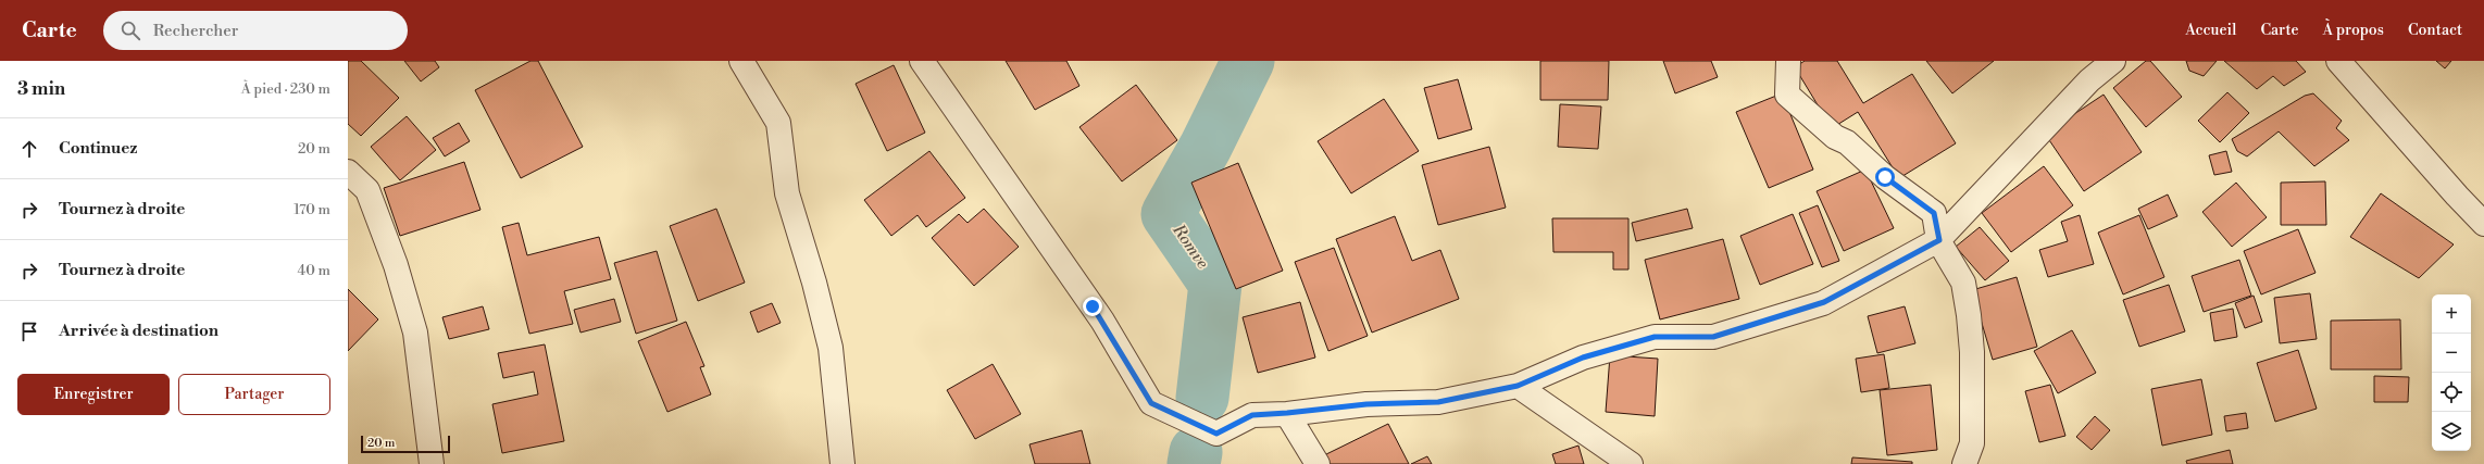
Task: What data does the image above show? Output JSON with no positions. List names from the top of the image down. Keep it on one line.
{"water":["Romve"],"scale_bar":"20 m","page":{"header":"Carte","search":"Rechercher","nav":["Accueil","Carte","À propos","Contact"],"heading":["3 min","À pied · 230 m"],"list":[["Continuez","20 m"],["Tournez à droite","170 m"],["Tournez à droite","40 m"],"Arrivée à destination"],"map_buttons":["+","−"],"buttons":["Enregistrer","Partager"],"scale":"20 m"}}
